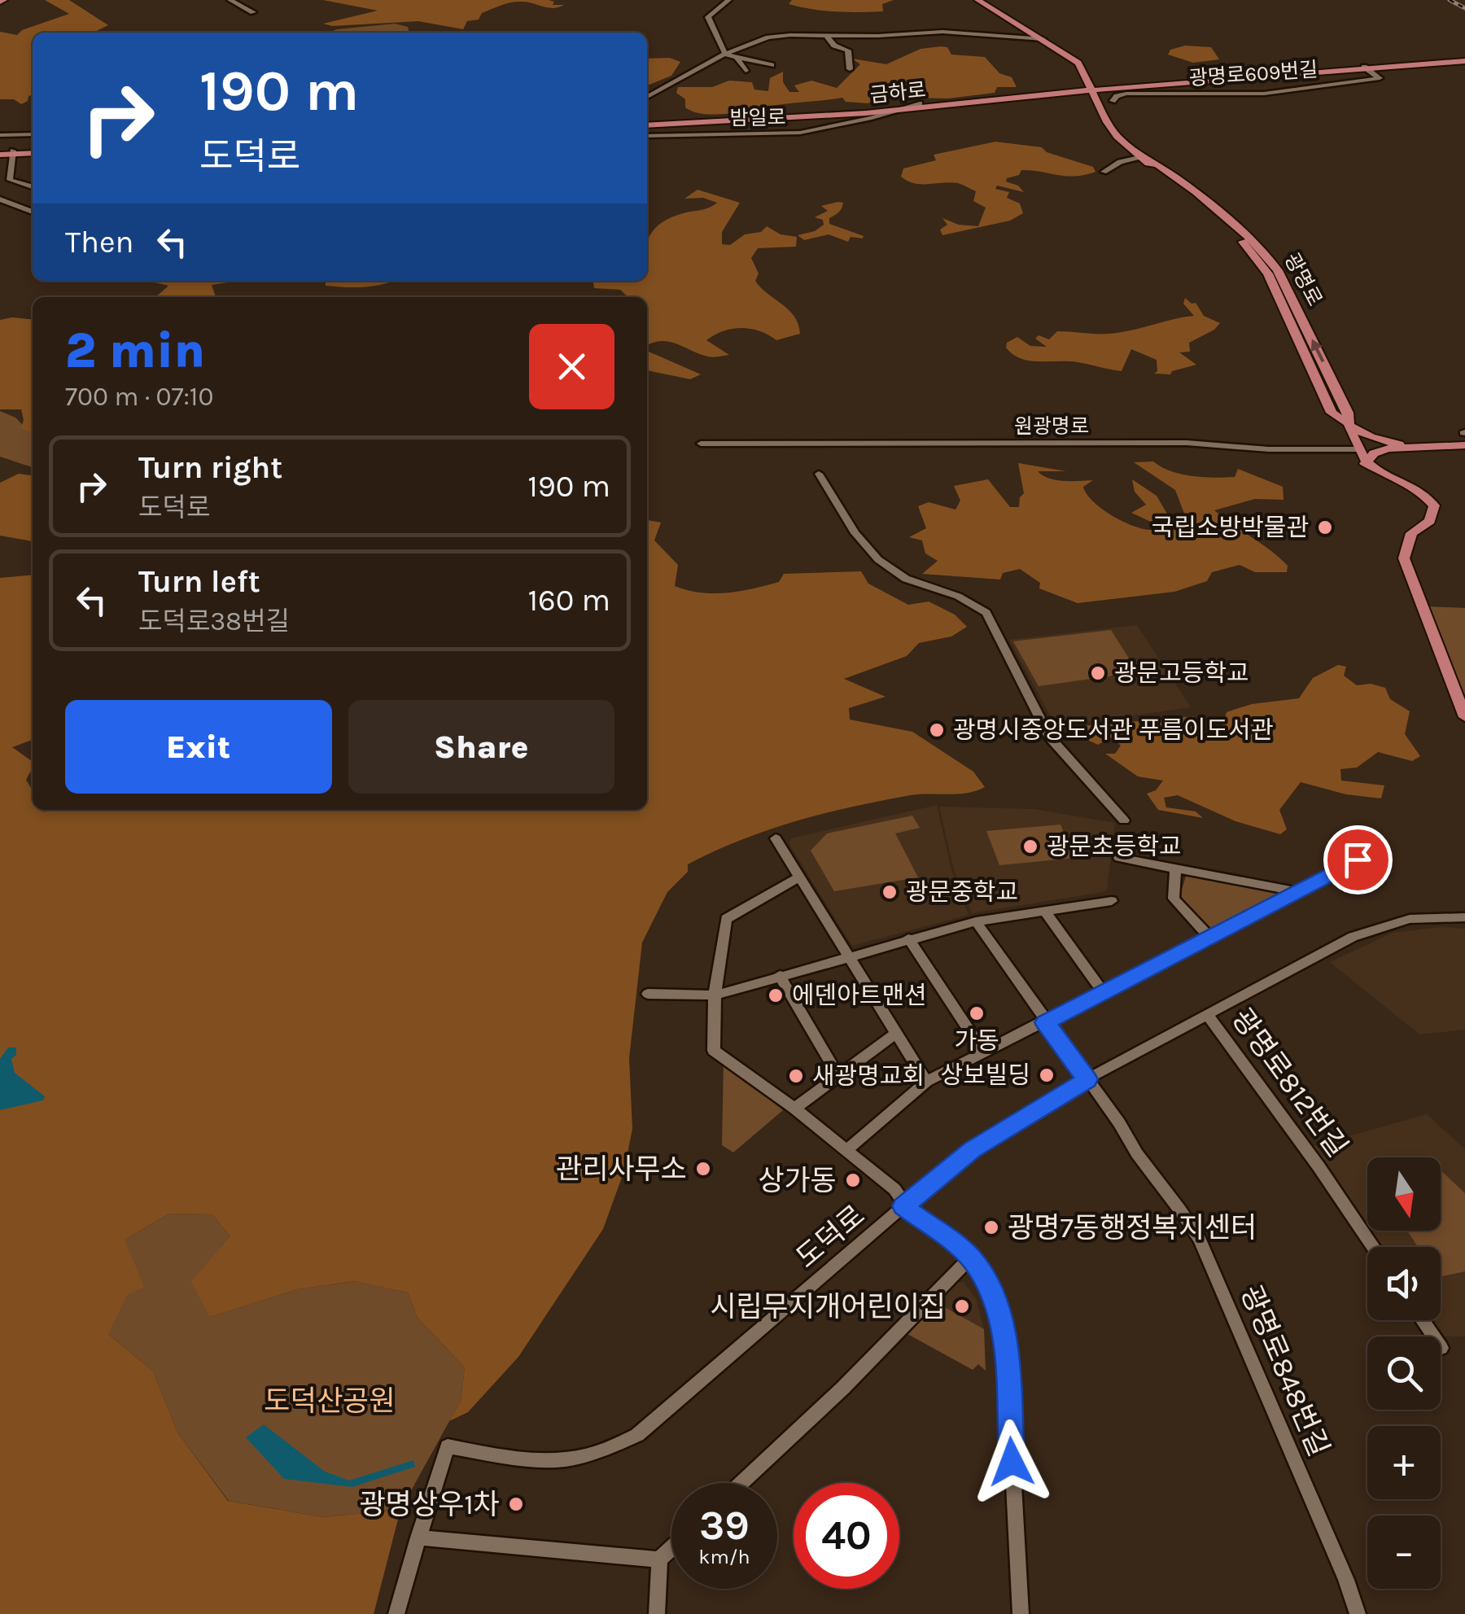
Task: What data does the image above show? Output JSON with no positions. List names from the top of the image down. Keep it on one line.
{"streets":{"main road":["금하로","광명로","원광명로"],"street":["광명로609번길","밤일로","광명로812번길","도덕로","광명로848번길"]},"crossings":[["광명로609번길","금하로"],["금하로","밤일로"],["금하로","광명로"],["광명로","원광명로"],["광명로812번길","도덕로"],["도덕로","광명로848번길"]],"parks":["도덕산공원"],"places":["국립소방박물관","광문고등학교","광명시중앙도서관 푸름이도서관","광문초등학교","광문중학교","에덴아트맨션","가동","상보빌딩","새광명교회","관리사무소","상가동","광명7동행정복지센터","시립무지개어린이집","광명상우1차"],"north":"bottom","page":{"turn":["190 m","도덕로"],"then":"Then","heading":["2 min","700 m · 07:10"],"list":[{"name":"Turn right","note":"도덕로","value":"190 m"},{"name":"Turn left","note":"도덕로38번길","value":"160 m"}],"buttons":["Exit","Share"],"map_buttons":["+","−"],"speed":"39 km/h","limit":"40"}}
